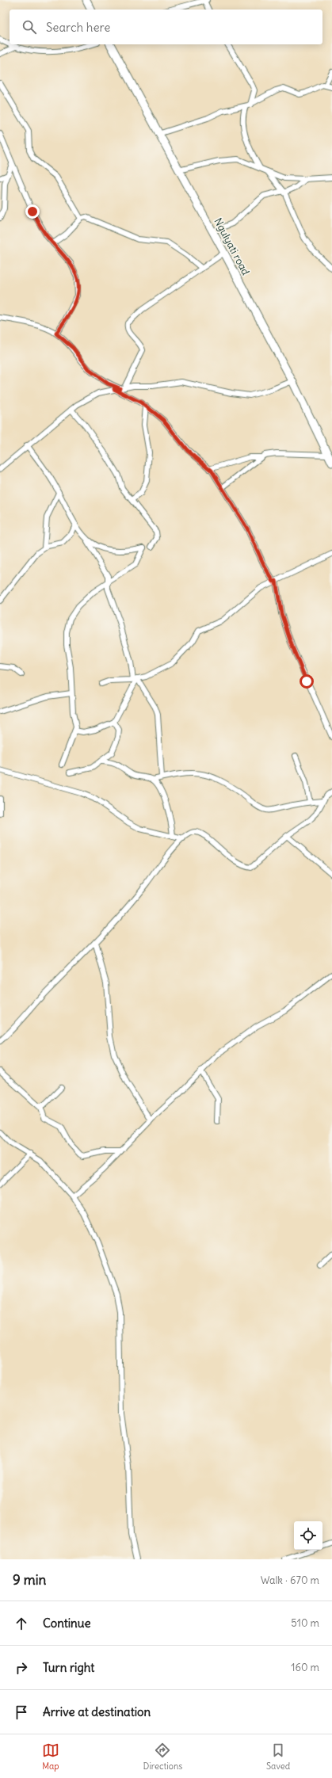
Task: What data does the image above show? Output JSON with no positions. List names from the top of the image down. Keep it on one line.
{"streets":{"main road":["Ngulyati road"]},"page":{"search":"Search here","heading":["9 min","Walk · 670 m"],"list":[["Continue","510 m"],["Turn right","160 m"],"Arrive at destination"],"nav":["Map","Directions","Saved"]}}
